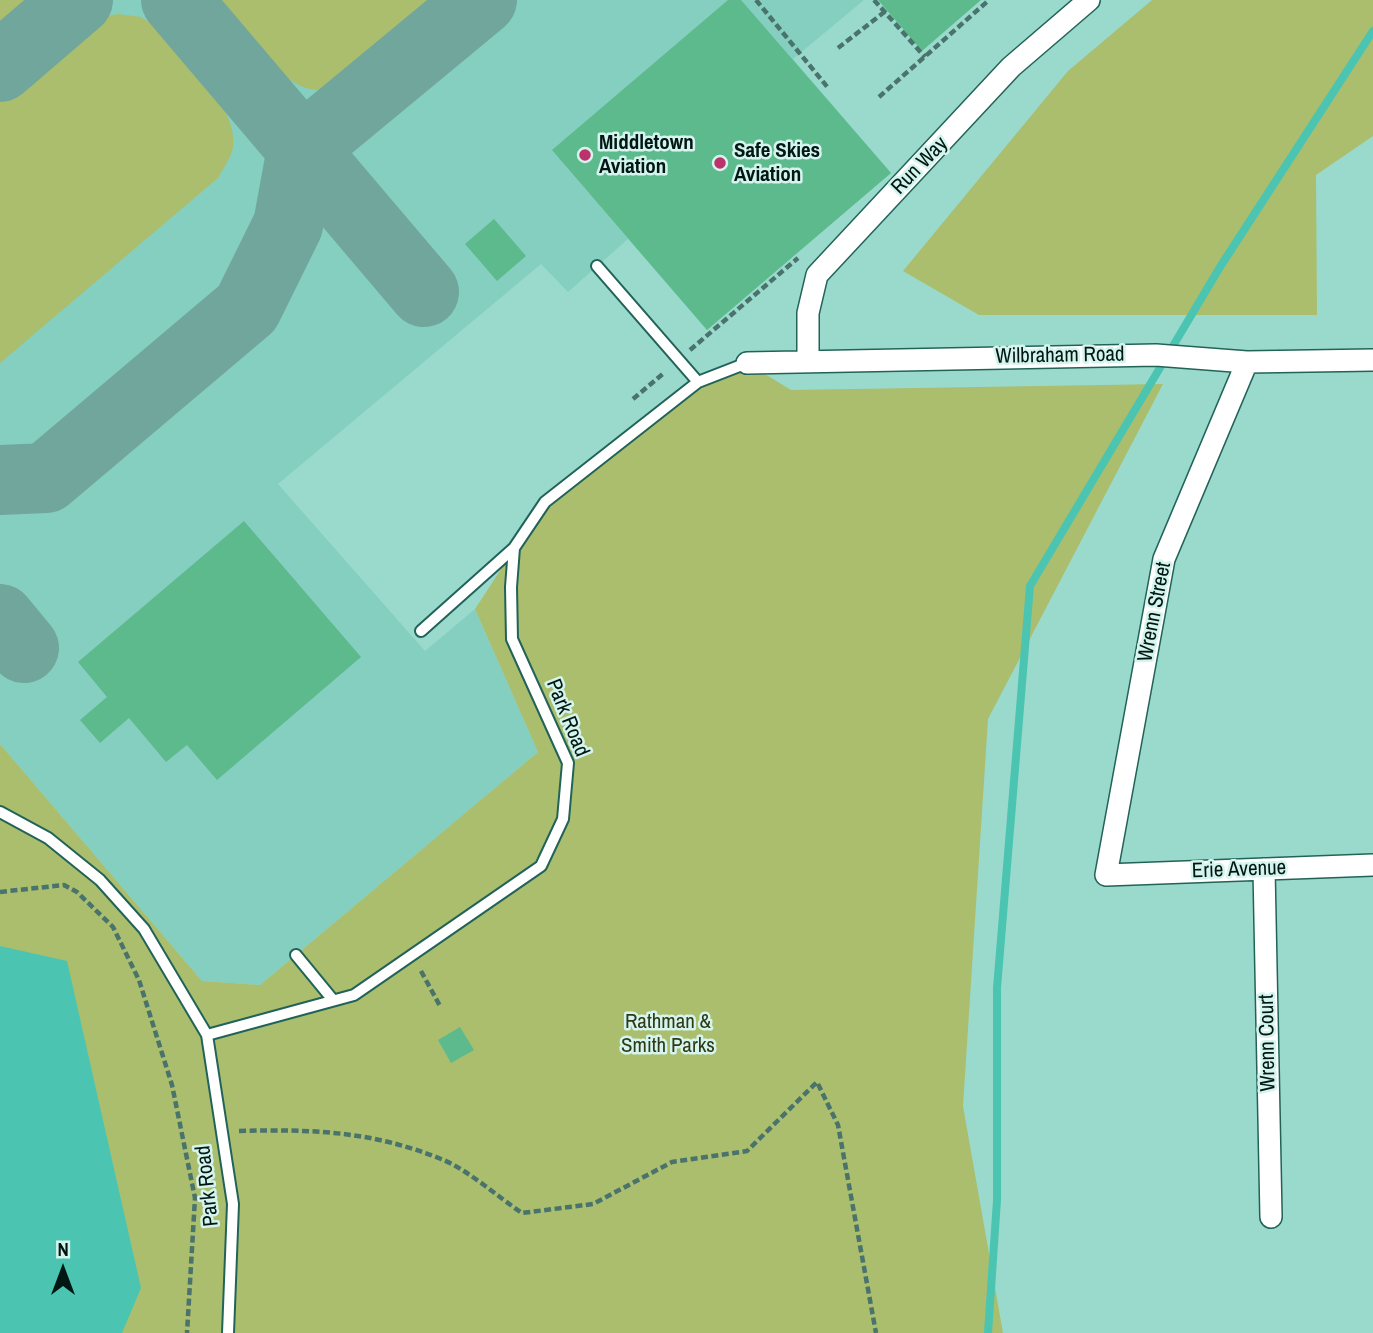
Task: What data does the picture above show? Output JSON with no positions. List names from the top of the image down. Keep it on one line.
{"streets":{"street":["Run Way","Wilbraham Road","Wrenn Street","Erie Avenue","Wrenn Court"],"lane":["Park Road"]},"crossings":[["Run Way","Wilbraham Road"],["Wilbraham Road","Wrenn Street"],["Wilbraham Road","Park Road"],["Wrenn Street","Erie Avenue"],["Erie Avenue","Wrenn Court"]],"parks":["Rathman & Smith Parks"],"places":["Middletown Aviation","Safe Skies Aviation"],"north":"top"}
